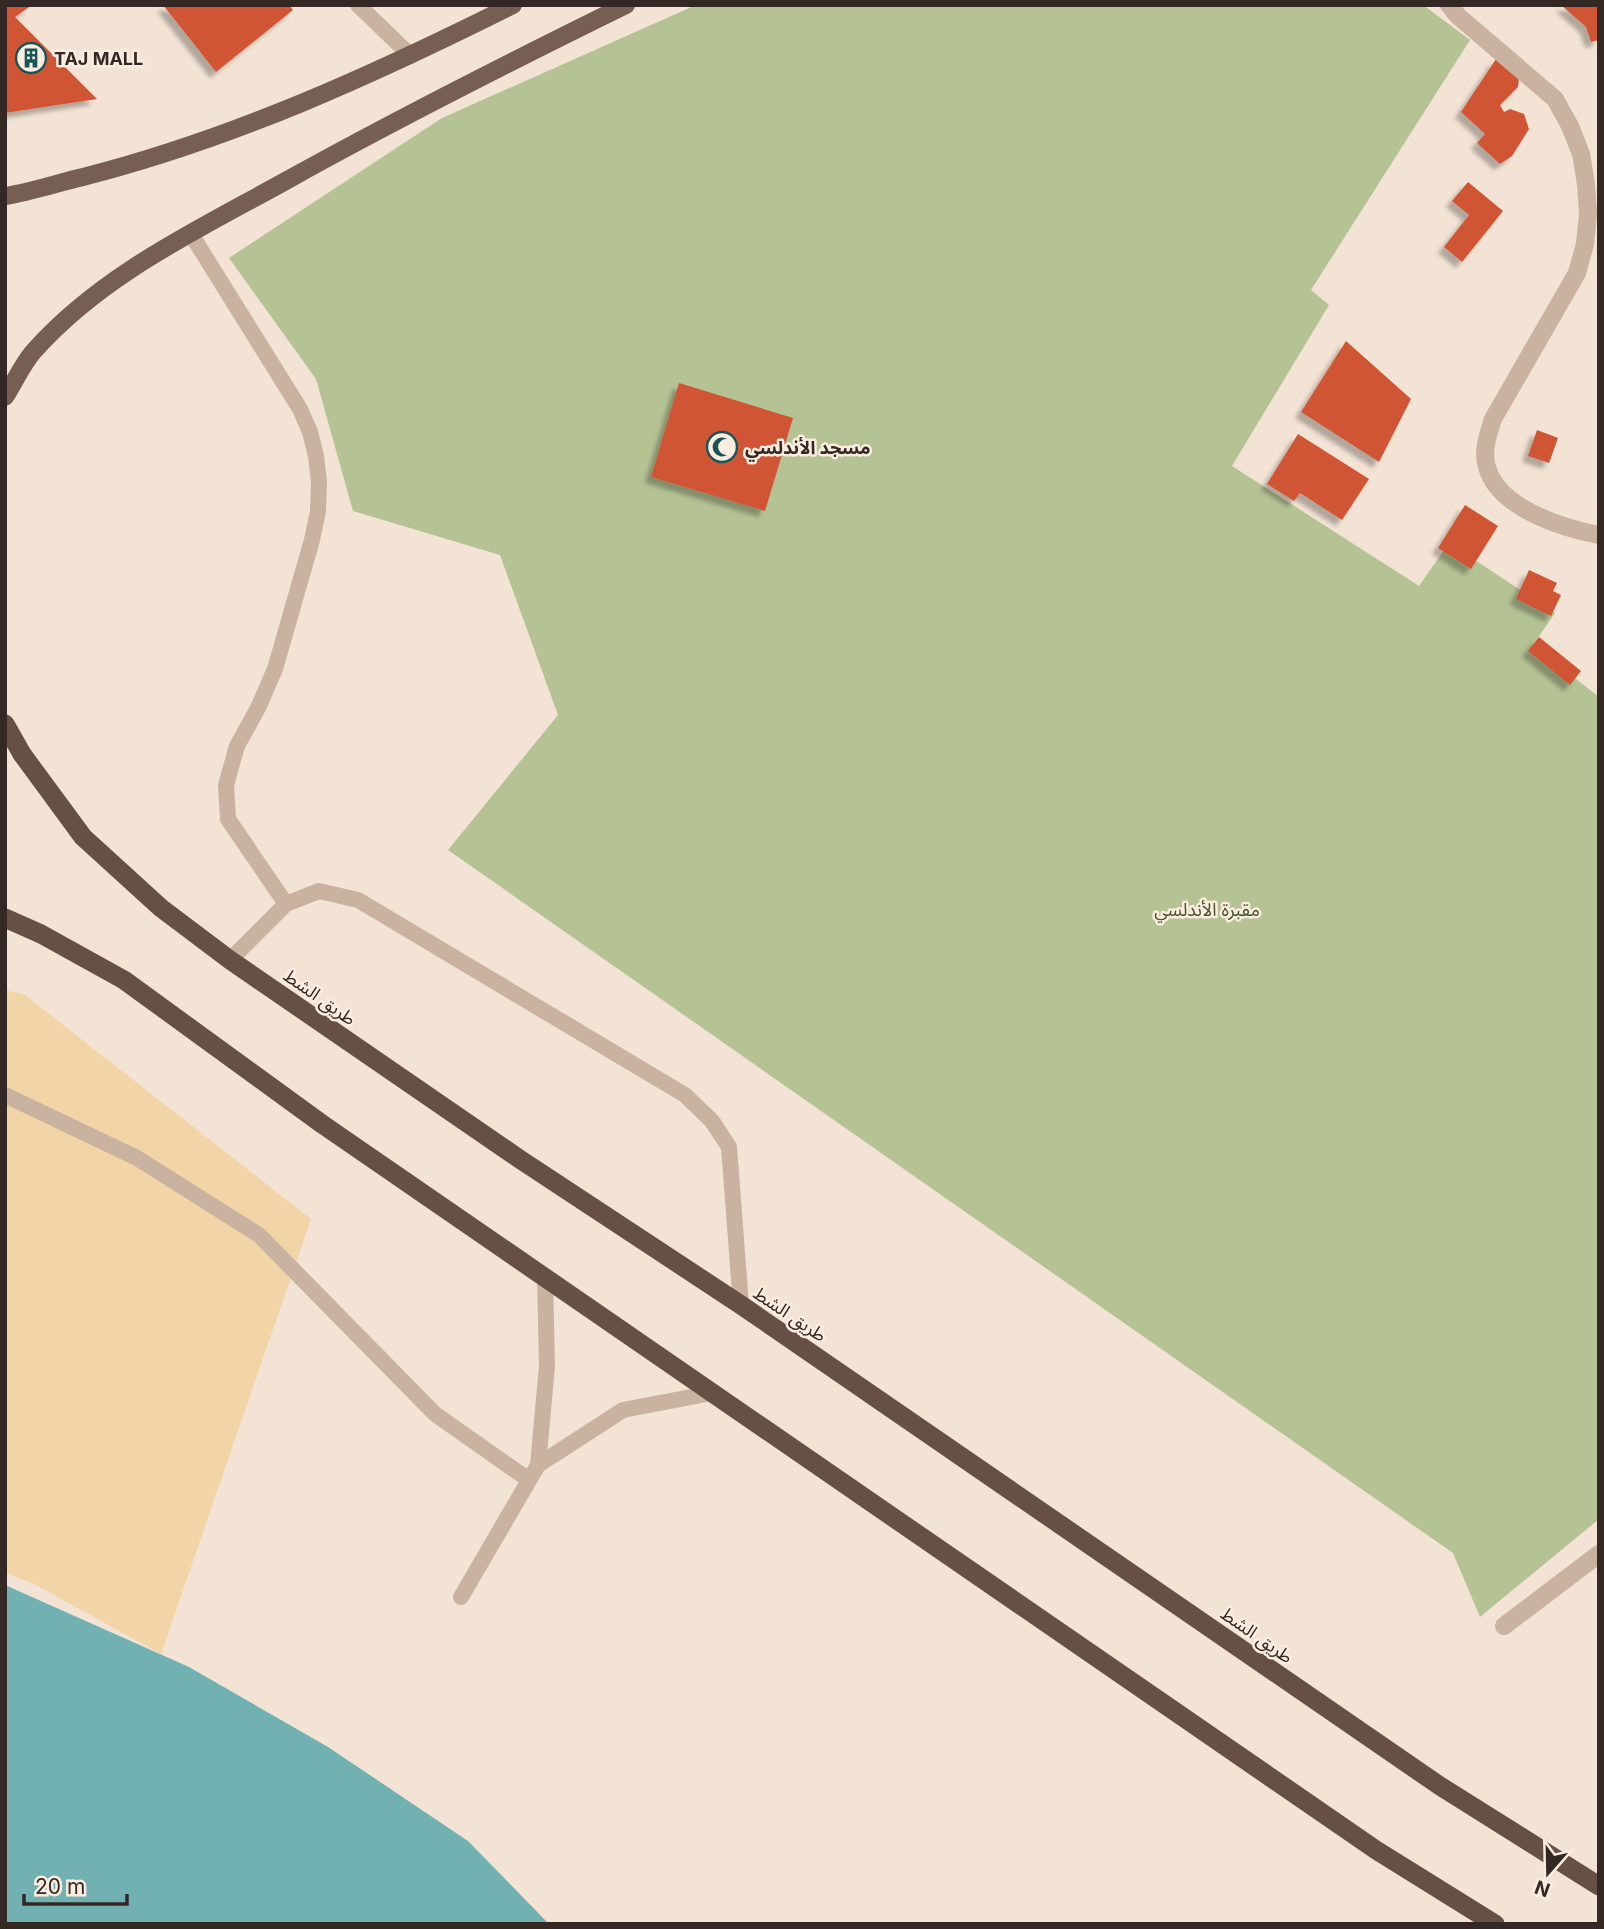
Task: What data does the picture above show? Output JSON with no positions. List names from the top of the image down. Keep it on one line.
{"streets":{"highway":["طريق الشط"]},"parks":["مقبرة الأندلسي"],"places":{"building":["TAJ MALL"],"mosque":["مسجد الأندلسي"]},"scale_bar":"20 m","north":"bottom"}
